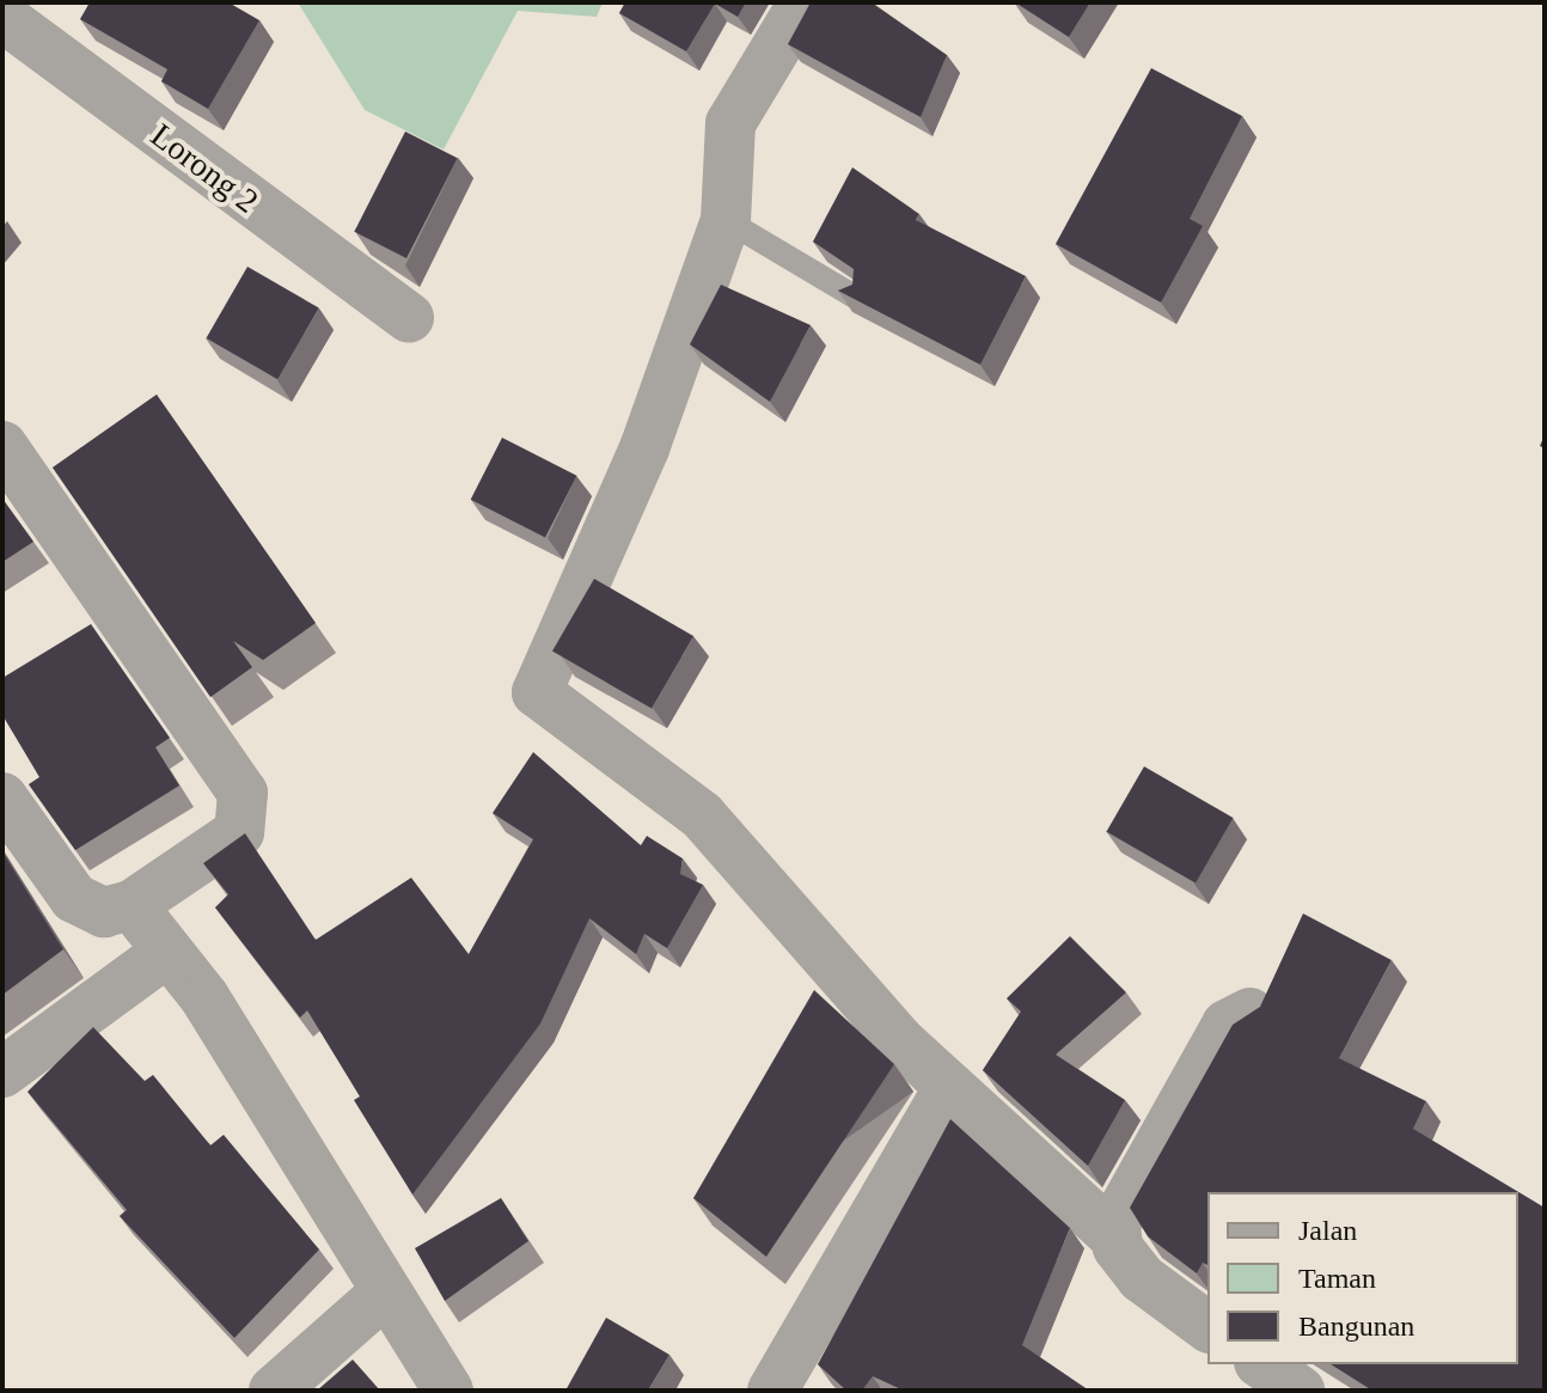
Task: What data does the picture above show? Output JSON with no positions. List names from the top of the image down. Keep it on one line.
{"streets":{"street":["Lorong 2"]},"legend":["Jalan","Taman","Bangunan"]}
